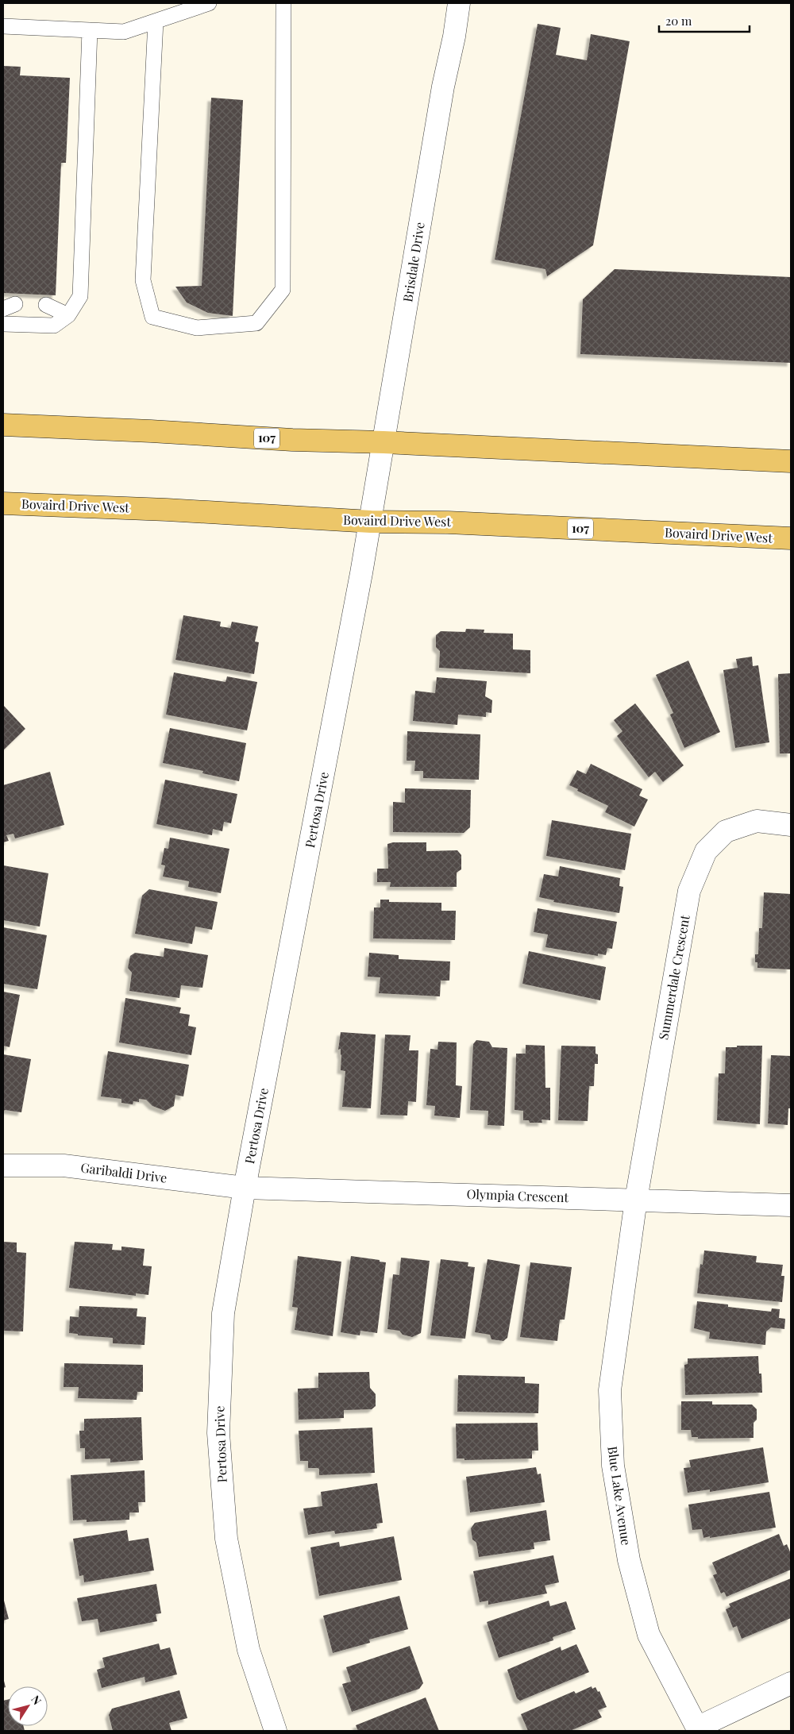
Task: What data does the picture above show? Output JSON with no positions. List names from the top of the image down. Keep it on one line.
{"streets":{"main road":["107","Bovaird Drive West"],"street":["Brisdale Drive","Pertosa Drive","Summerdale Crescent","Garibaldi Drive","Olympia Crescent","Blue Lake Avenue"]},"crossings":[["Brisdale Drive","107"],["Brisdale Drive","Bovaird Drive West"],["Brisdale Drive","Pertosa Drive"],["Bovaird Drive West","Pertosa Drive"],["Pertosa Drive","Garibaldi Drive"],["Pertosa Drive","Olympia Crescent"],["Summerdale Crescent","Olympia Crescent"],["Summerdale Crescent","Blue Lake Avenue"],["Garibaldi Drive","Olympia Crescent"],["Olympia Crescent","Blue Lake Avenue"]],"scale_bar":"20 m","north":"top right"}
